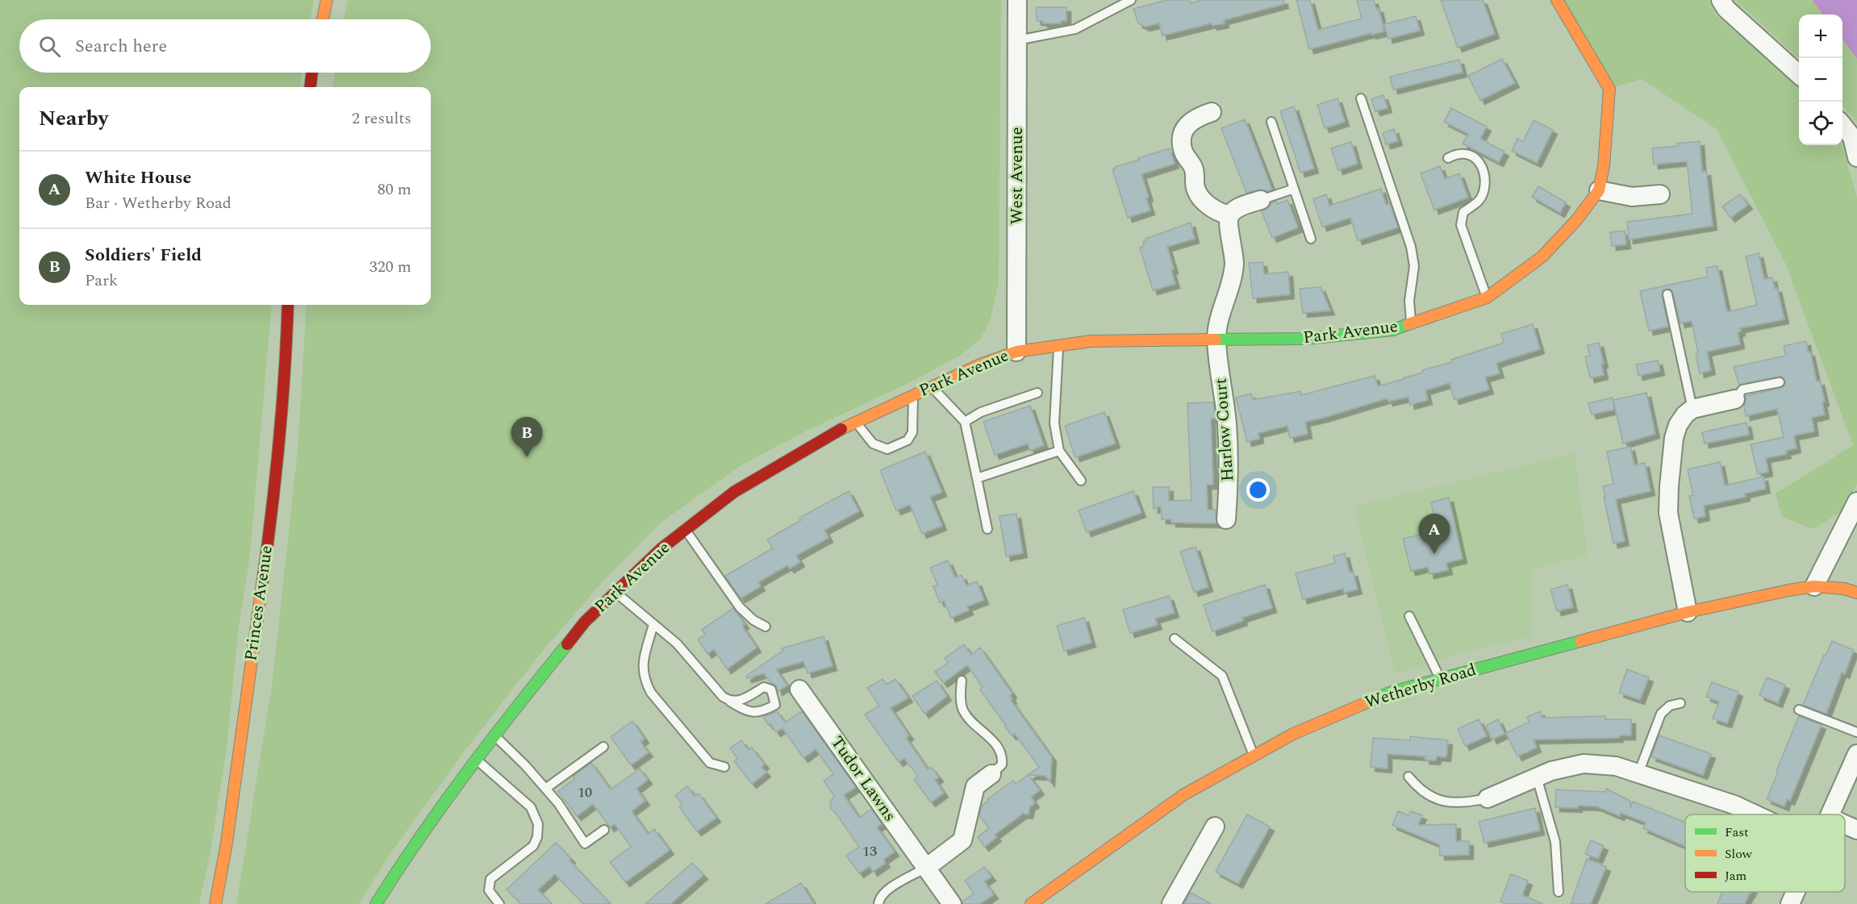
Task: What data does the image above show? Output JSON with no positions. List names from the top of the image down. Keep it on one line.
{"streets":{"street":["West Avenue","Park Avenue","Harlow Court","Princes Avenue","Wetherby Road","Tudor Lawns"]},"crossings":[["West Avenue","Park Avenue"],["Park Avenue","Harlow Court"]],"house_numbers":["10","13"],"legend":["Fast","Slow","Jam"],"page":{"map_buttons":["+","−"],"search":"Search here","heading":["Nearby","2 results"],"list":[{"mark":"A","name":"White House","note":"Bar · Wetherby Road","value":"80 m"},{"mark":"B","name":"Soldiers' Field","note":"Park","value":"320 m"}],"pins":["B","A"]}}
